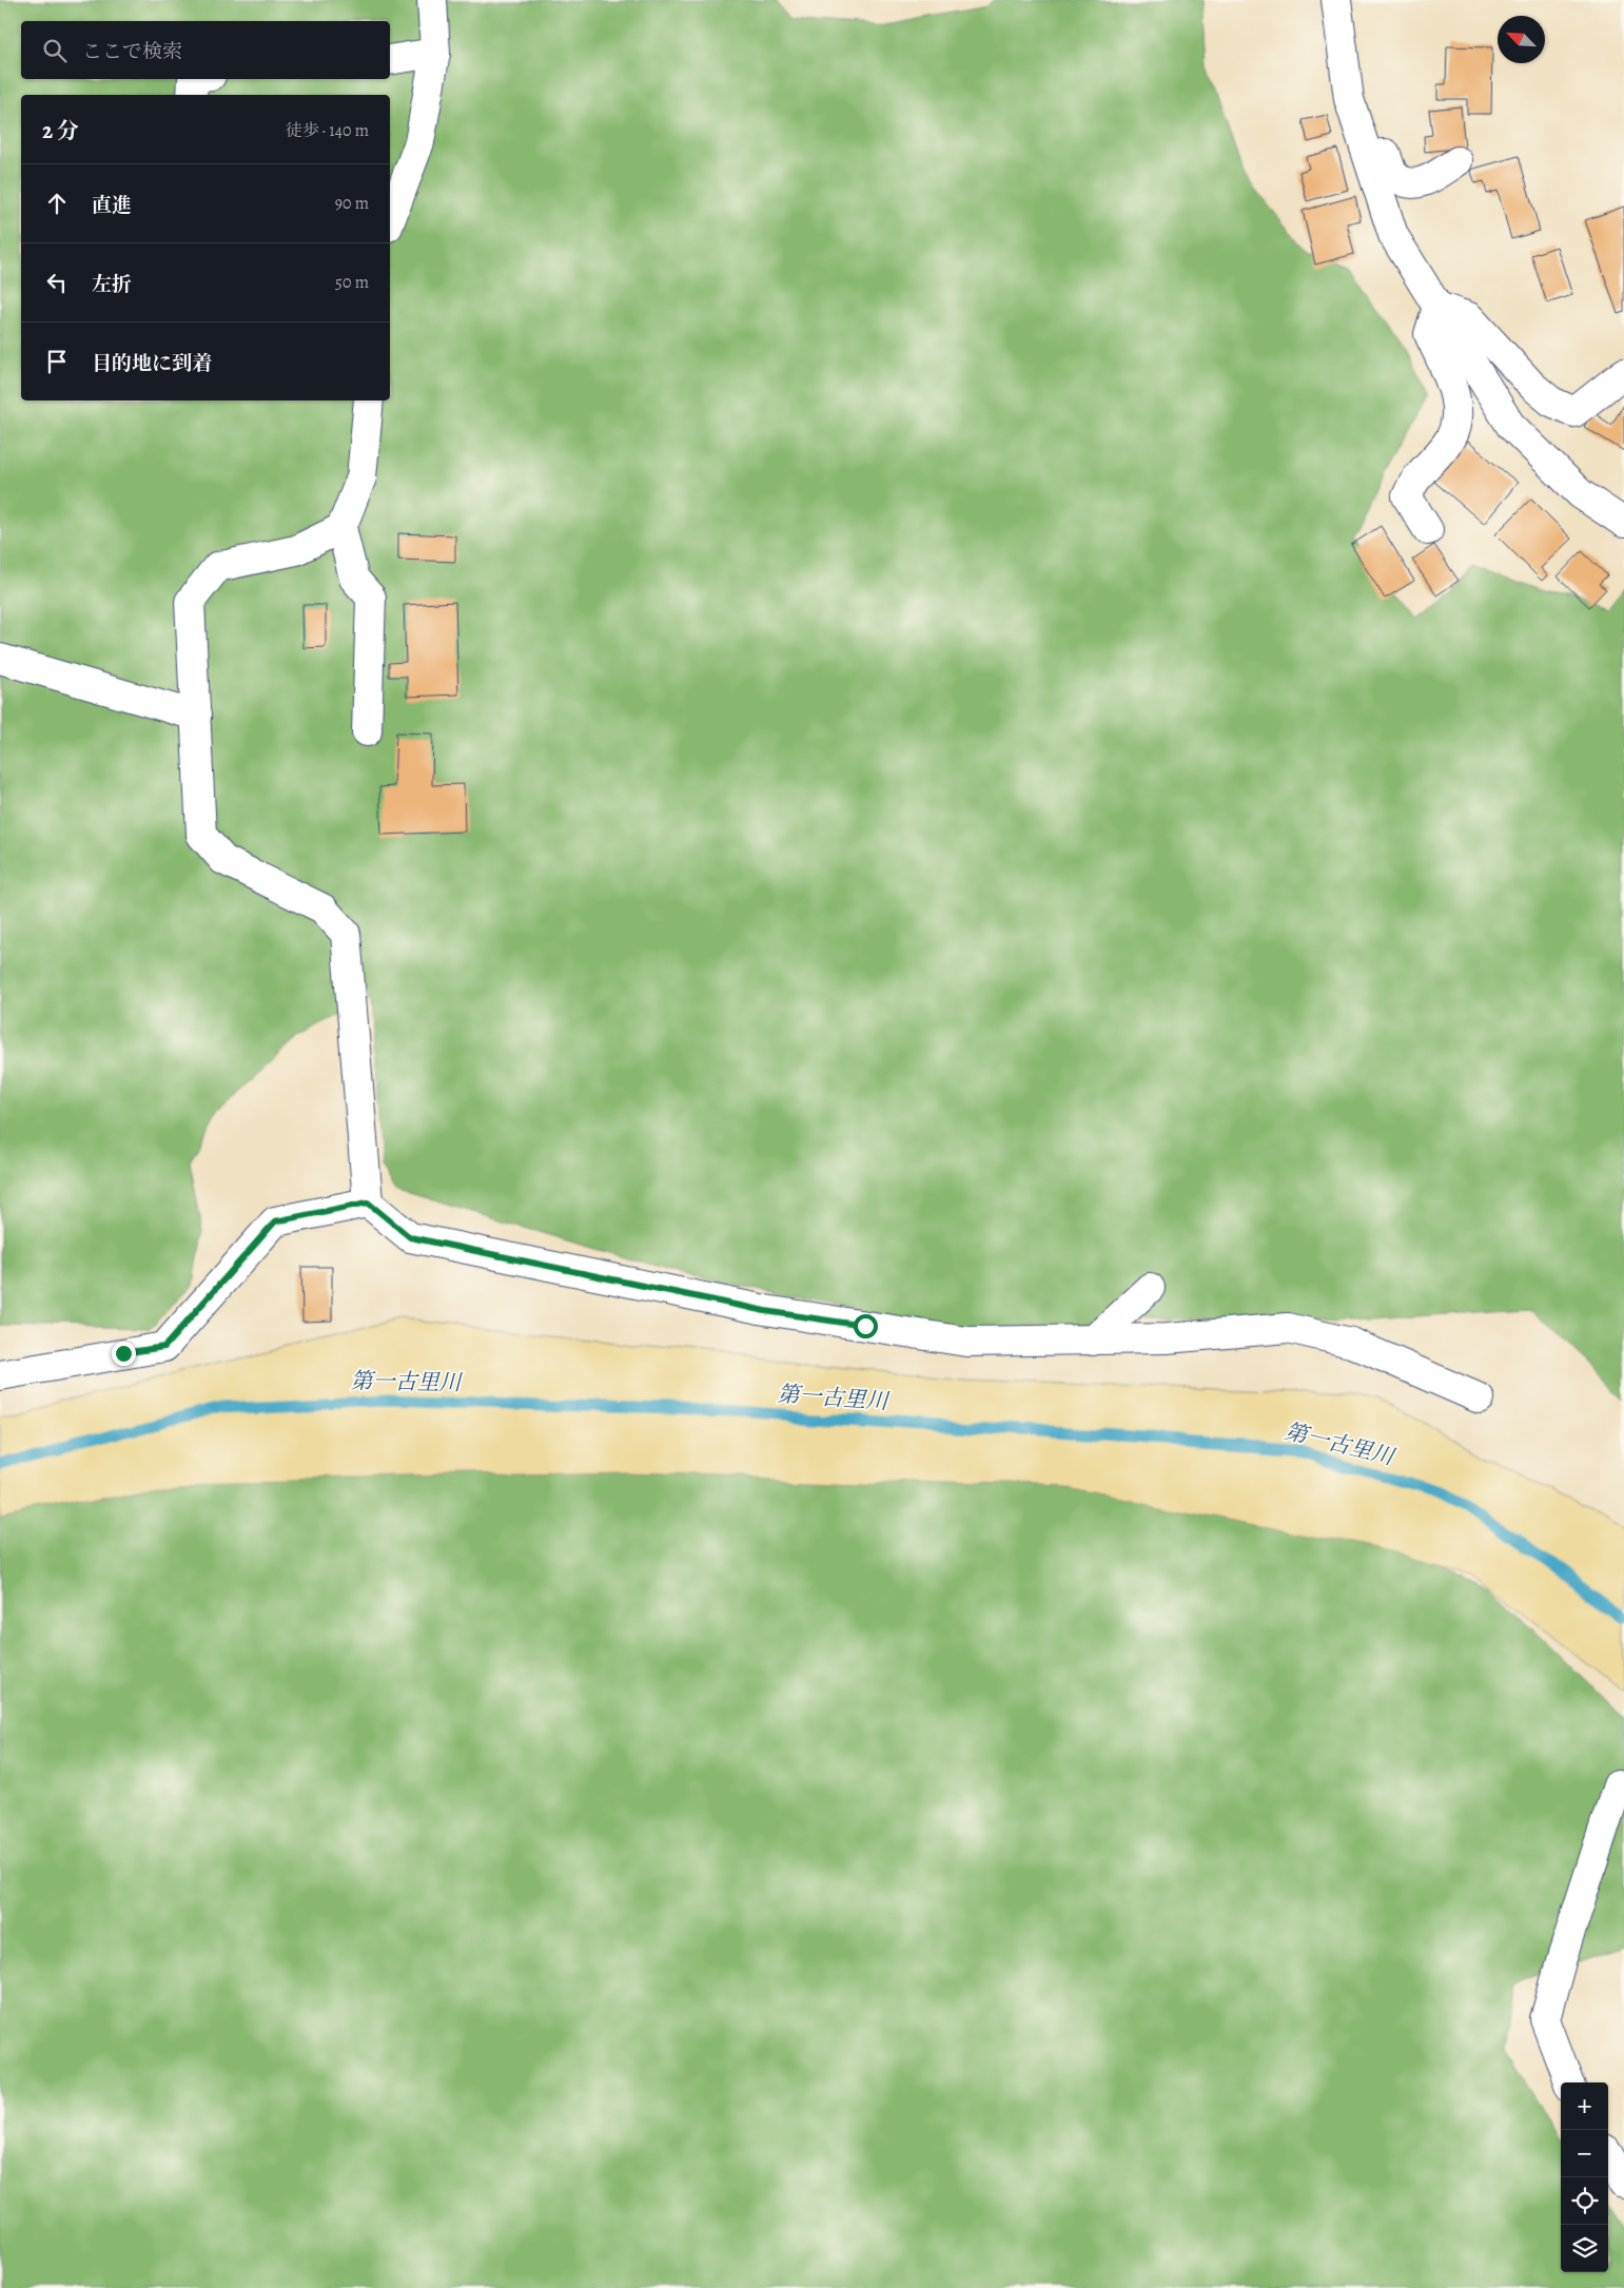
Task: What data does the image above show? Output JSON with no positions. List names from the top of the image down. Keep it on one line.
{"water":["第一古里川"],"north":"top left","page":{"search":"ここで検索","heading":["2 分","徒歩 · 140 m"],"list":[["直進","90 m"],["左折","50 m"],"目的地に到着"],"map_buttons":["+","−"]}}
